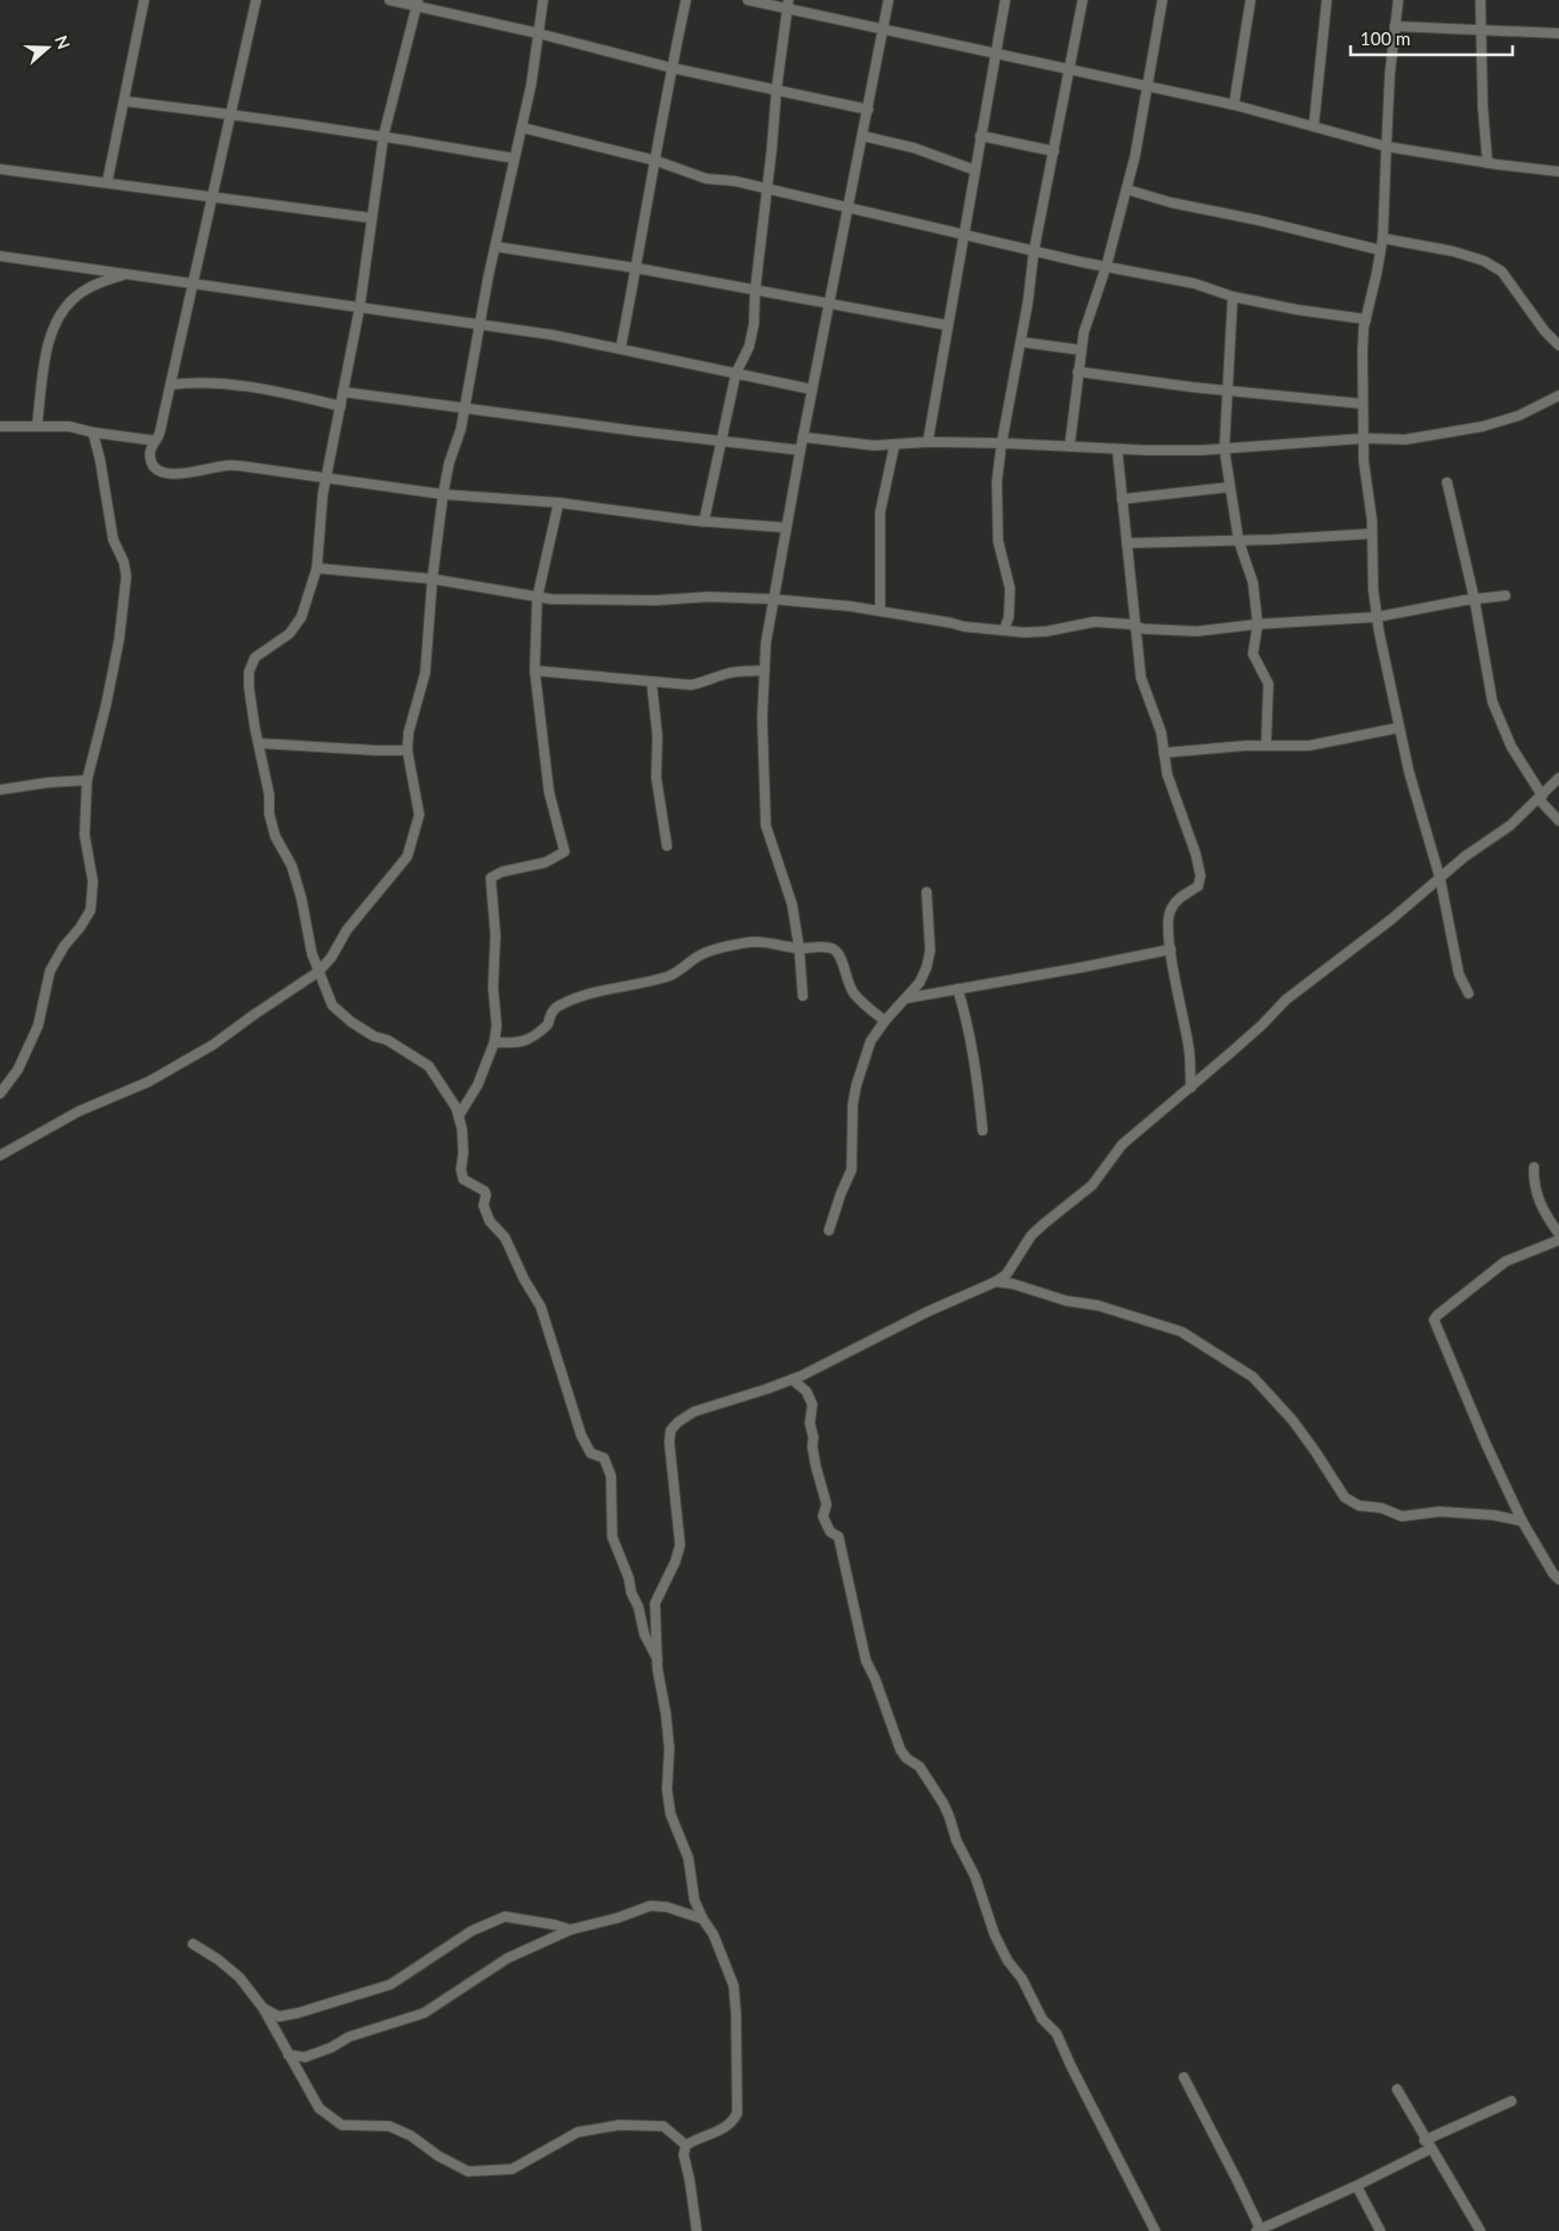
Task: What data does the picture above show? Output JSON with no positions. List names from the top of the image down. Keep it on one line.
{"scale_bar":"100 m","north":"right"}
